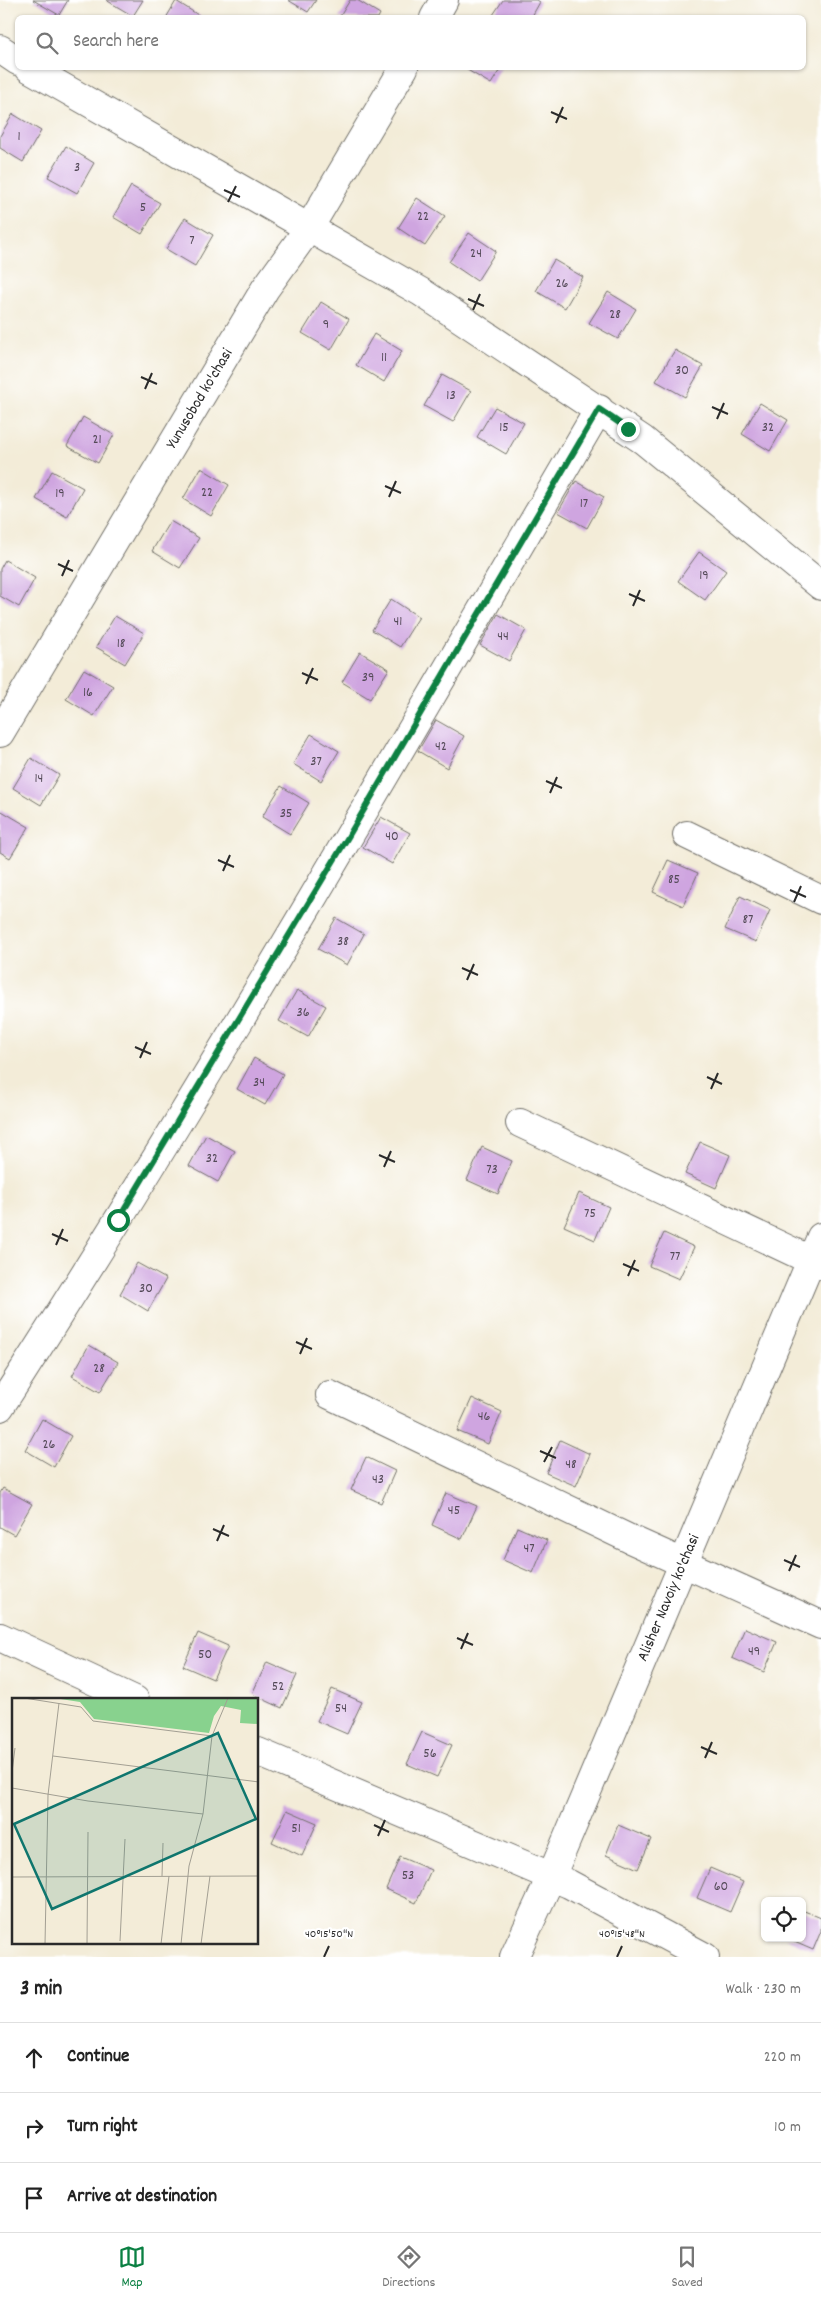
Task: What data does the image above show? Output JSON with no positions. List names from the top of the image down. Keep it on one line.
{"streets":{"street":["Yunusobod ko'chasi","Alisher Navoiy ko'chasi"]},"house_numbers":["1","3","5","22","7","24","26","28","9","11","30","13","15","32","21","22","19","17","19","41","44","18","39","16","42","37","14","35","40","85","87","38","36","34","32","73","75","77","30","28","46","26","48","43","45","47","49","50","52","54","56","51","53","60"],"page":{"search":"Search here","heading":["3 min","Walk · 230 m"],"list":[["Continue","220 m"],["Turn right","10 m"],"Arrive at destination"],"nav":["Map","Directions","Saved"]},"coordinates":["40°15'50\"N","40°15'48\"N"]}
